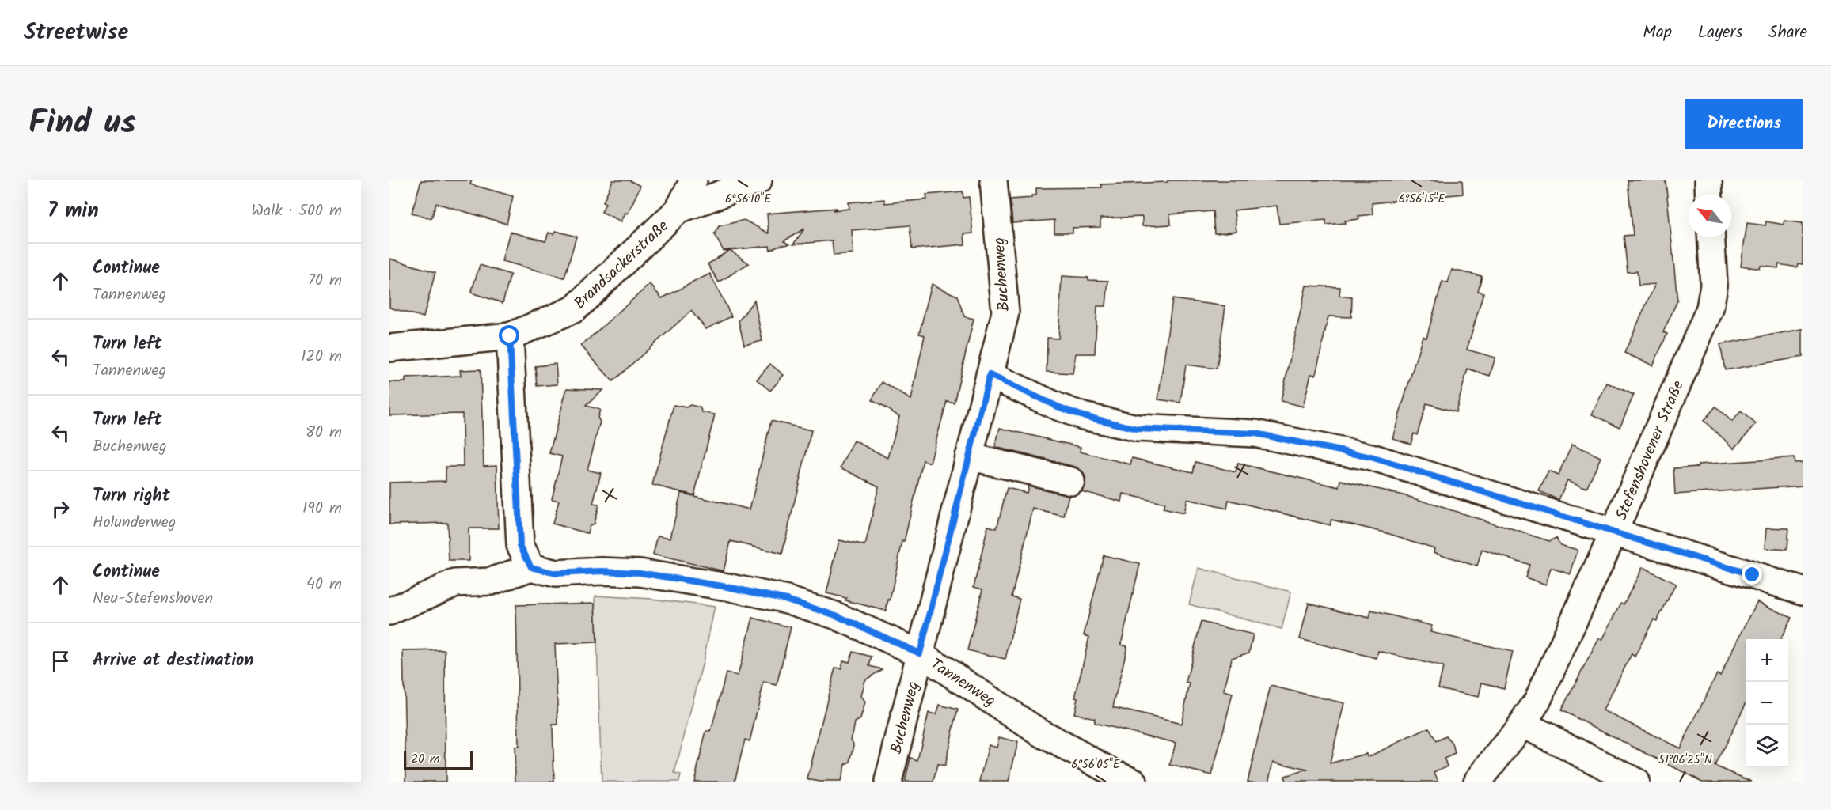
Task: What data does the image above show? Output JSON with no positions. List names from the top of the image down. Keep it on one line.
{"streets":{"street":["Brandsackerstraße","Buchenweg","Stefenshovener Straße","Tannenweg"]},"crossings":[["Buchenweg","Tannenweg"]],"scale_bar":"20 m","north":"top left","page":{"header":"Streetwise","nav":["Map","Layers","Share"],"title":"Find us","buttons":"Directions","heading":["7 min","Walk · 500 m"],"list":[["Continue","Tannenweg","70 m"],["Turn left","Tannenweg","120 m"],["Turn left","Buchenweg","80 m"],["Turn right","Holunderweg","190 m"],["Continue","Neu-Stefenshoven","40 m"],"Arrive at destination"],"map_buttons":["+","−"],"scale":"20 m"},"coordinates":["6°56'10\"E","6°56'15\"E","51°06'25\"N","6°56'05\"E"]}
